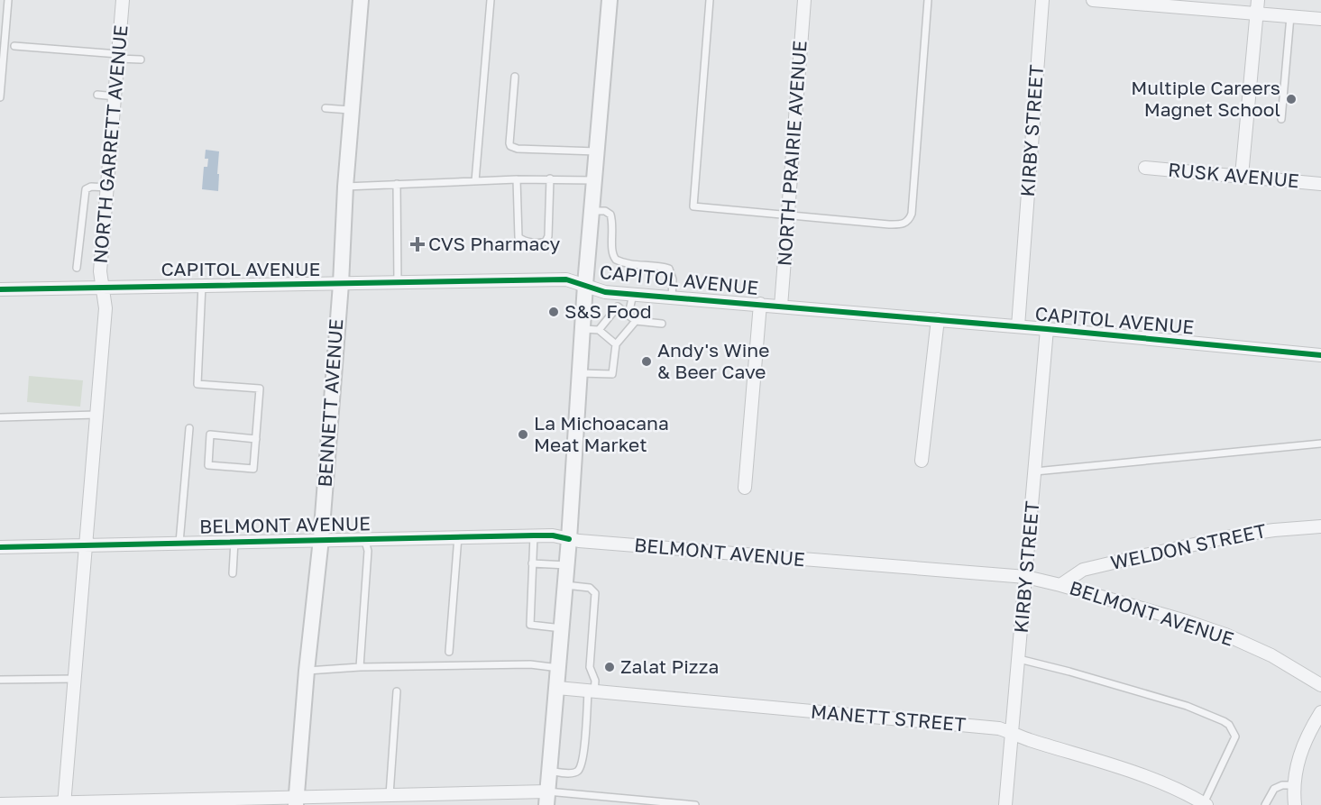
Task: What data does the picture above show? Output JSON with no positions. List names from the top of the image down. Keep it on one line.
{"streets":{"street":["KIRBY STREET","NORTH GARRETT AVENUE","NORTH PRAIRIE AVENUE","RUSK AVENUE","CAPITOL AVENUE","BENNETT AVENUE","BELMONT AVENUE","WELDON STREET","MANETT STREET"]},"crossings":[["KIRBY STREET","CAPITOL AVENUE"],["KIRBY STREET","BELMONT AVENUE"],["KIRBY STREET","MANETT STREET"],["NORTH GARRETT AVENUE","CAPITOL AVENUE"],["NORTH GARRETT AVENUE","BELMONT AVENUE"],["NORTH PRAIRIE AVENUE","CAPITOL AVENUE"],["CAPITOL AVENUE","BENNETT AVENUE"],["BENNETT AVENUE","BELMONT AVENUE"],["BELMONT AVENUE","WELDON STREET"]],"places":{"other":["Multiple Careers Magnet School","S&S Food","Andy's Wine & Beer Cave","La Michoacana Meat Market","Zalat Pizza"],"health":["CVS Pharmacy"]}}
